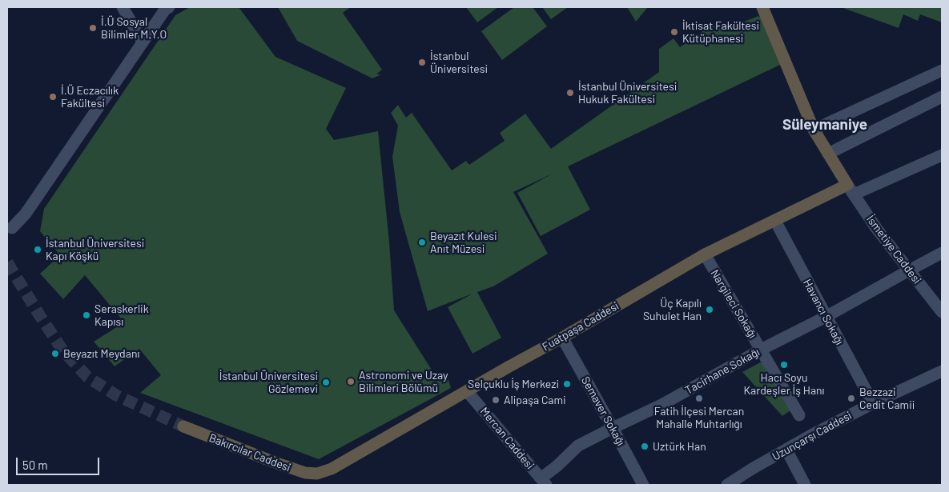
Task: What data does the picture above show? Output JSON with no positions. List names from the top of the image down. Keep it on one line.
{"streets":{"main road":["Fuatpaşa Caddesi","Bakırcılar Caddesi"],"street":["İsmetiye Caddesi","Nargileci Sokağı","Havancı Sokağı","Tacirhane Sokağı","Semaver Sokağı","Uzunçarşı Caddesi","Mercan Caddesi"]},"crossings":[["İsmetiye Caddesi","Fuatpaşa Caddesi"],["İsmetiye Caddesi","Tacirhane Sokağı"],["Nargileci Sokağı","Fuatpaşa Caddesi"],["Nargileci Sokağı","Tacirhane Sokağı"],["Havancı Sokağı","Fuatpaşa Caddesi"],["Havancı Sokağı","Tacirhane Sokağı"],["Havancı Sokağı","Uzunçarşı Caddesi"],["Fuatpaşa Caddesi","Semaver Sokağı"],["Fuatpaşa Caddesi","Mercan Caddesi"],["Fuatpaşa Caddesi","Bakırcılar Caddesi"],["Tacirhane Sokağı","Semaver Sokağı"],["Tacirhane Sokağı","Mercan Caddesi"]],"districts":["Süleymaniye"],"places":["İ.Ü Sosyal Bilimler M.Y.O","İktisat Fakültesi Kütüphanesi","İstanbul Üniversitesi","İstanbul Üniversitesi Hukuk Fakültesi","İ.Ü Eczacılık Fakültesi","Beyazıt Kulesi Anıt Müzesi","İstanbul Üniversitesi Kapı Köşkü","Üç Kapılı Suhulet Han","Seraskerlik Kapısı","Beyazıt Meydanı","Hacı Soyu Kardeşler İş Hanı","Astronomi ve Uzay Bilimleri Bölümü","İstanbul Üniversitesi Gözlemevi","Selçuklu İş Merkezi","Fatih İlçesi Mercan Mahalle Muhtarlığı","Bezzazi Cedit Camii","Alipaşa Cami","Uztürk Han"],"scale_bar":"50 m"}
